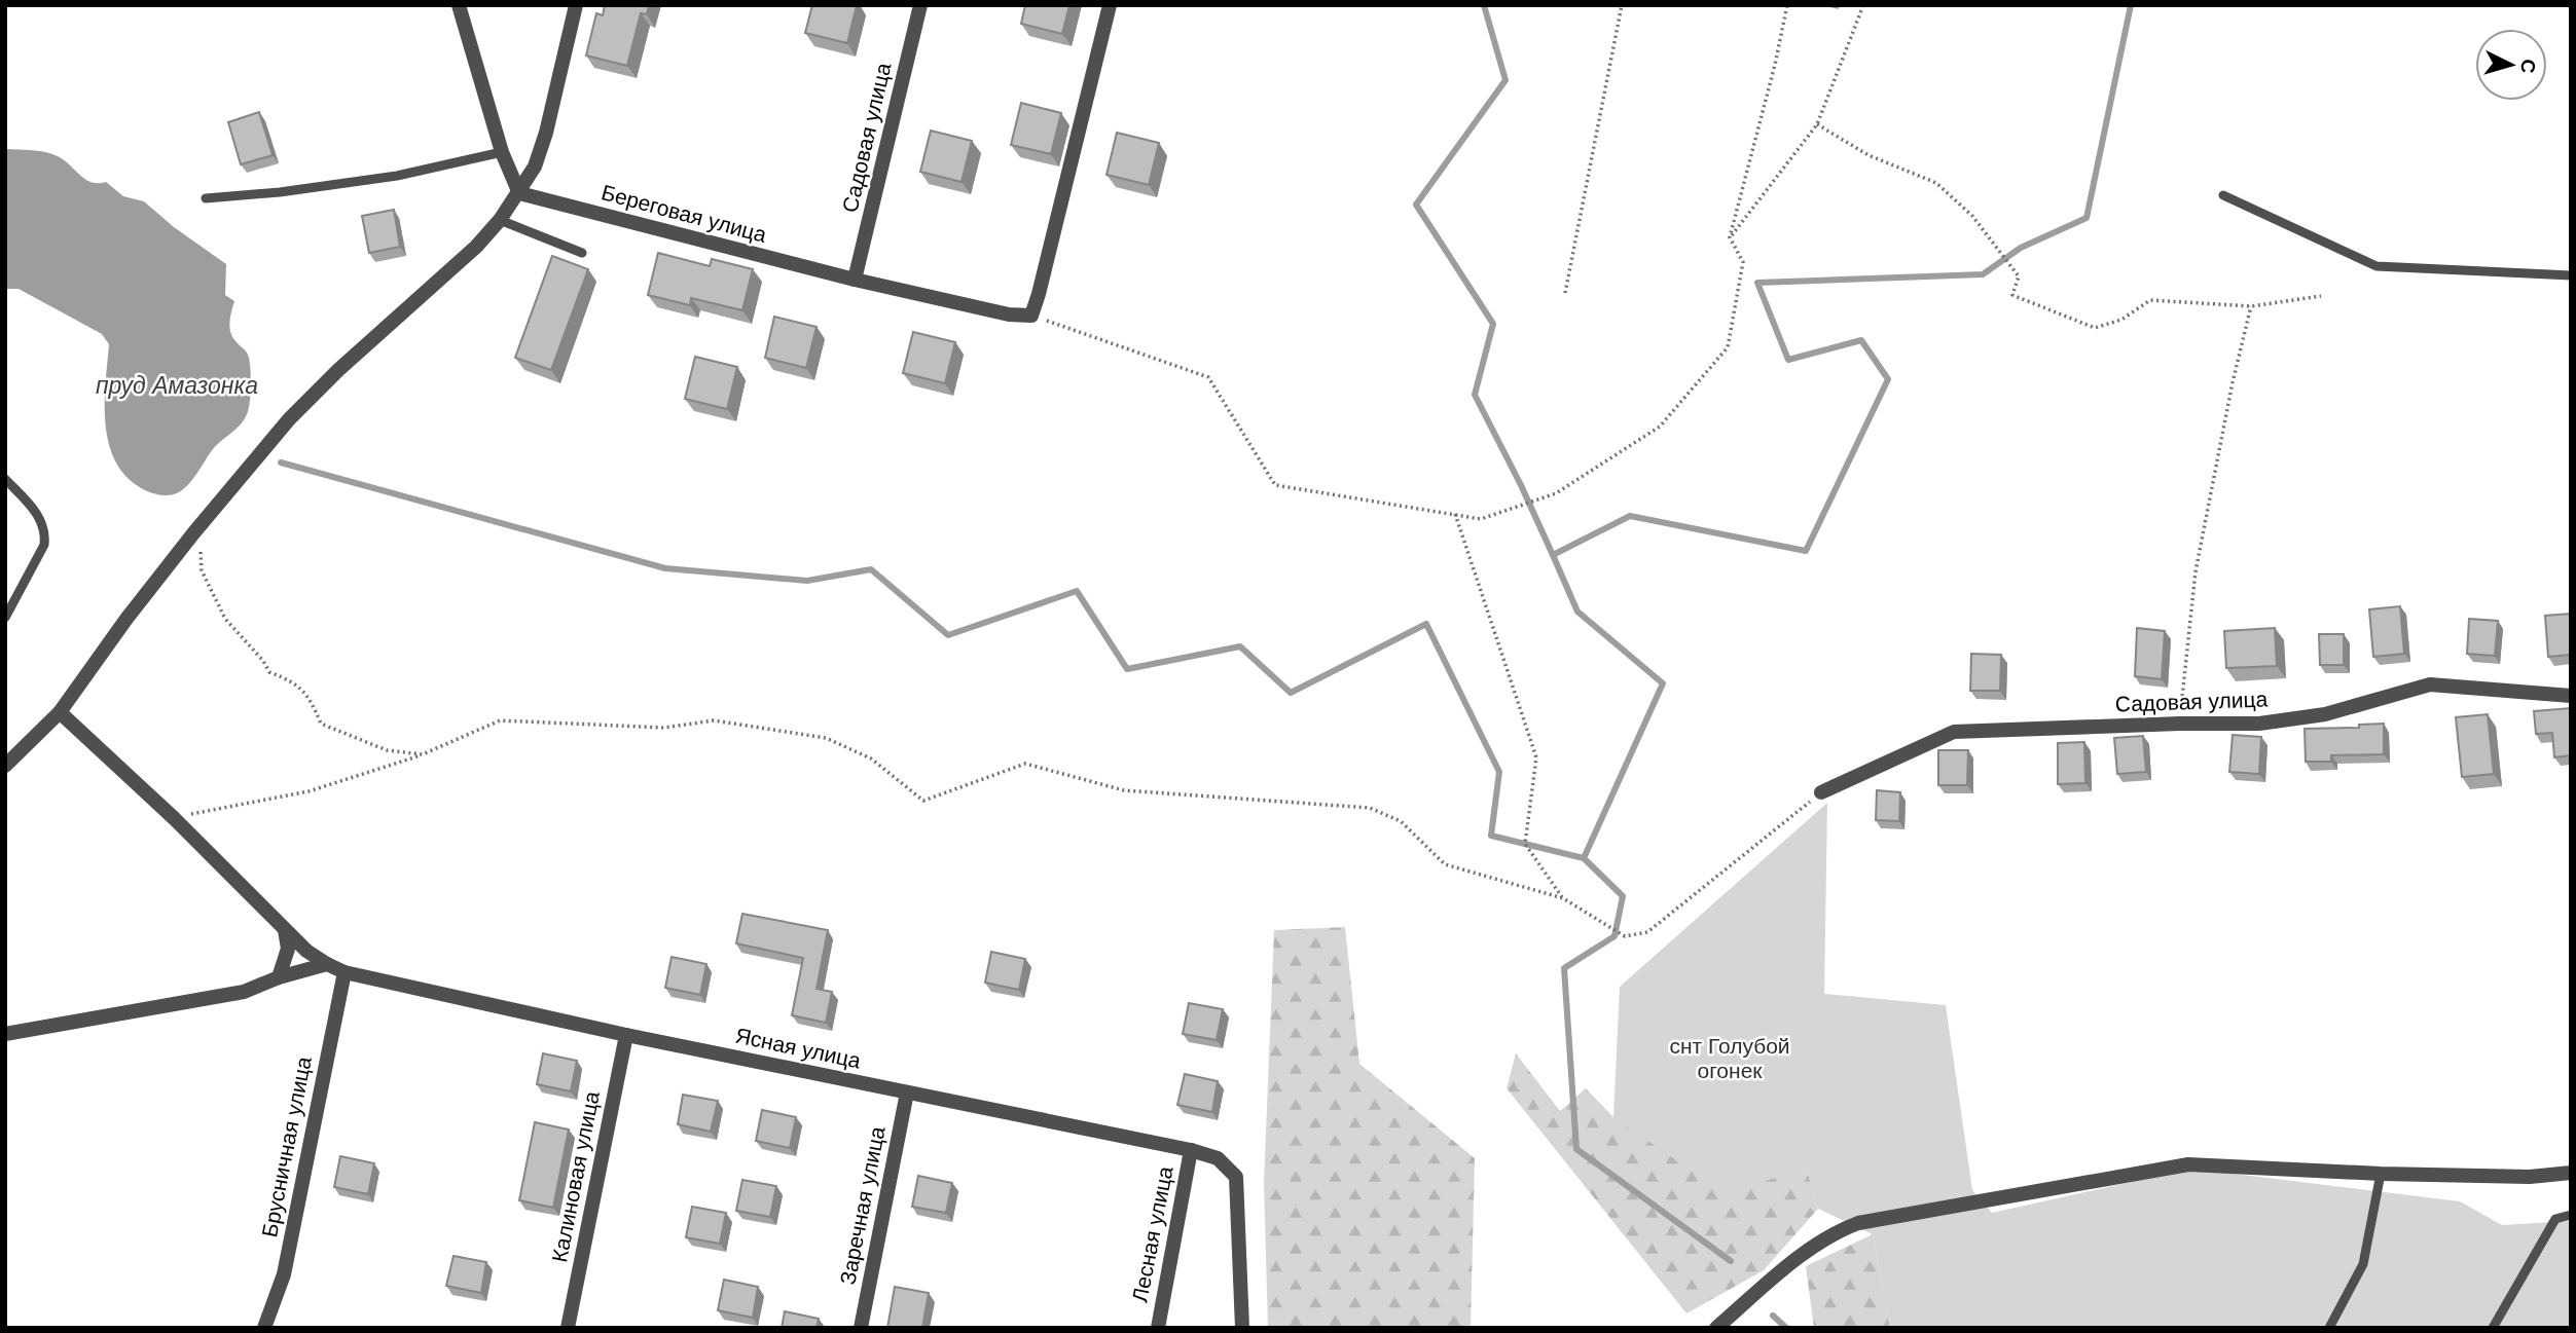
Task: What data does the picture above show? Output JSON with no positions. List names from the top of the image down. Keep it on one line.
{"streets":{"street":["Садовая улица","Береговая улица","Ясная улица","Брусничная улица","Калиновая улица","Заречная улица","Лесная улица"]},"crossings":[["Садовая улица","Береговая улица"],["Ясная улица","Брусничная улица"],["Ясная улица","Калиновая улица"],["Ясная улица","Заречная улица"],["Ясная улица","Лесная улица"]],"water":["пруд Амазонка"],"parks":["снт Голубой огонек"],"north":"right"}
